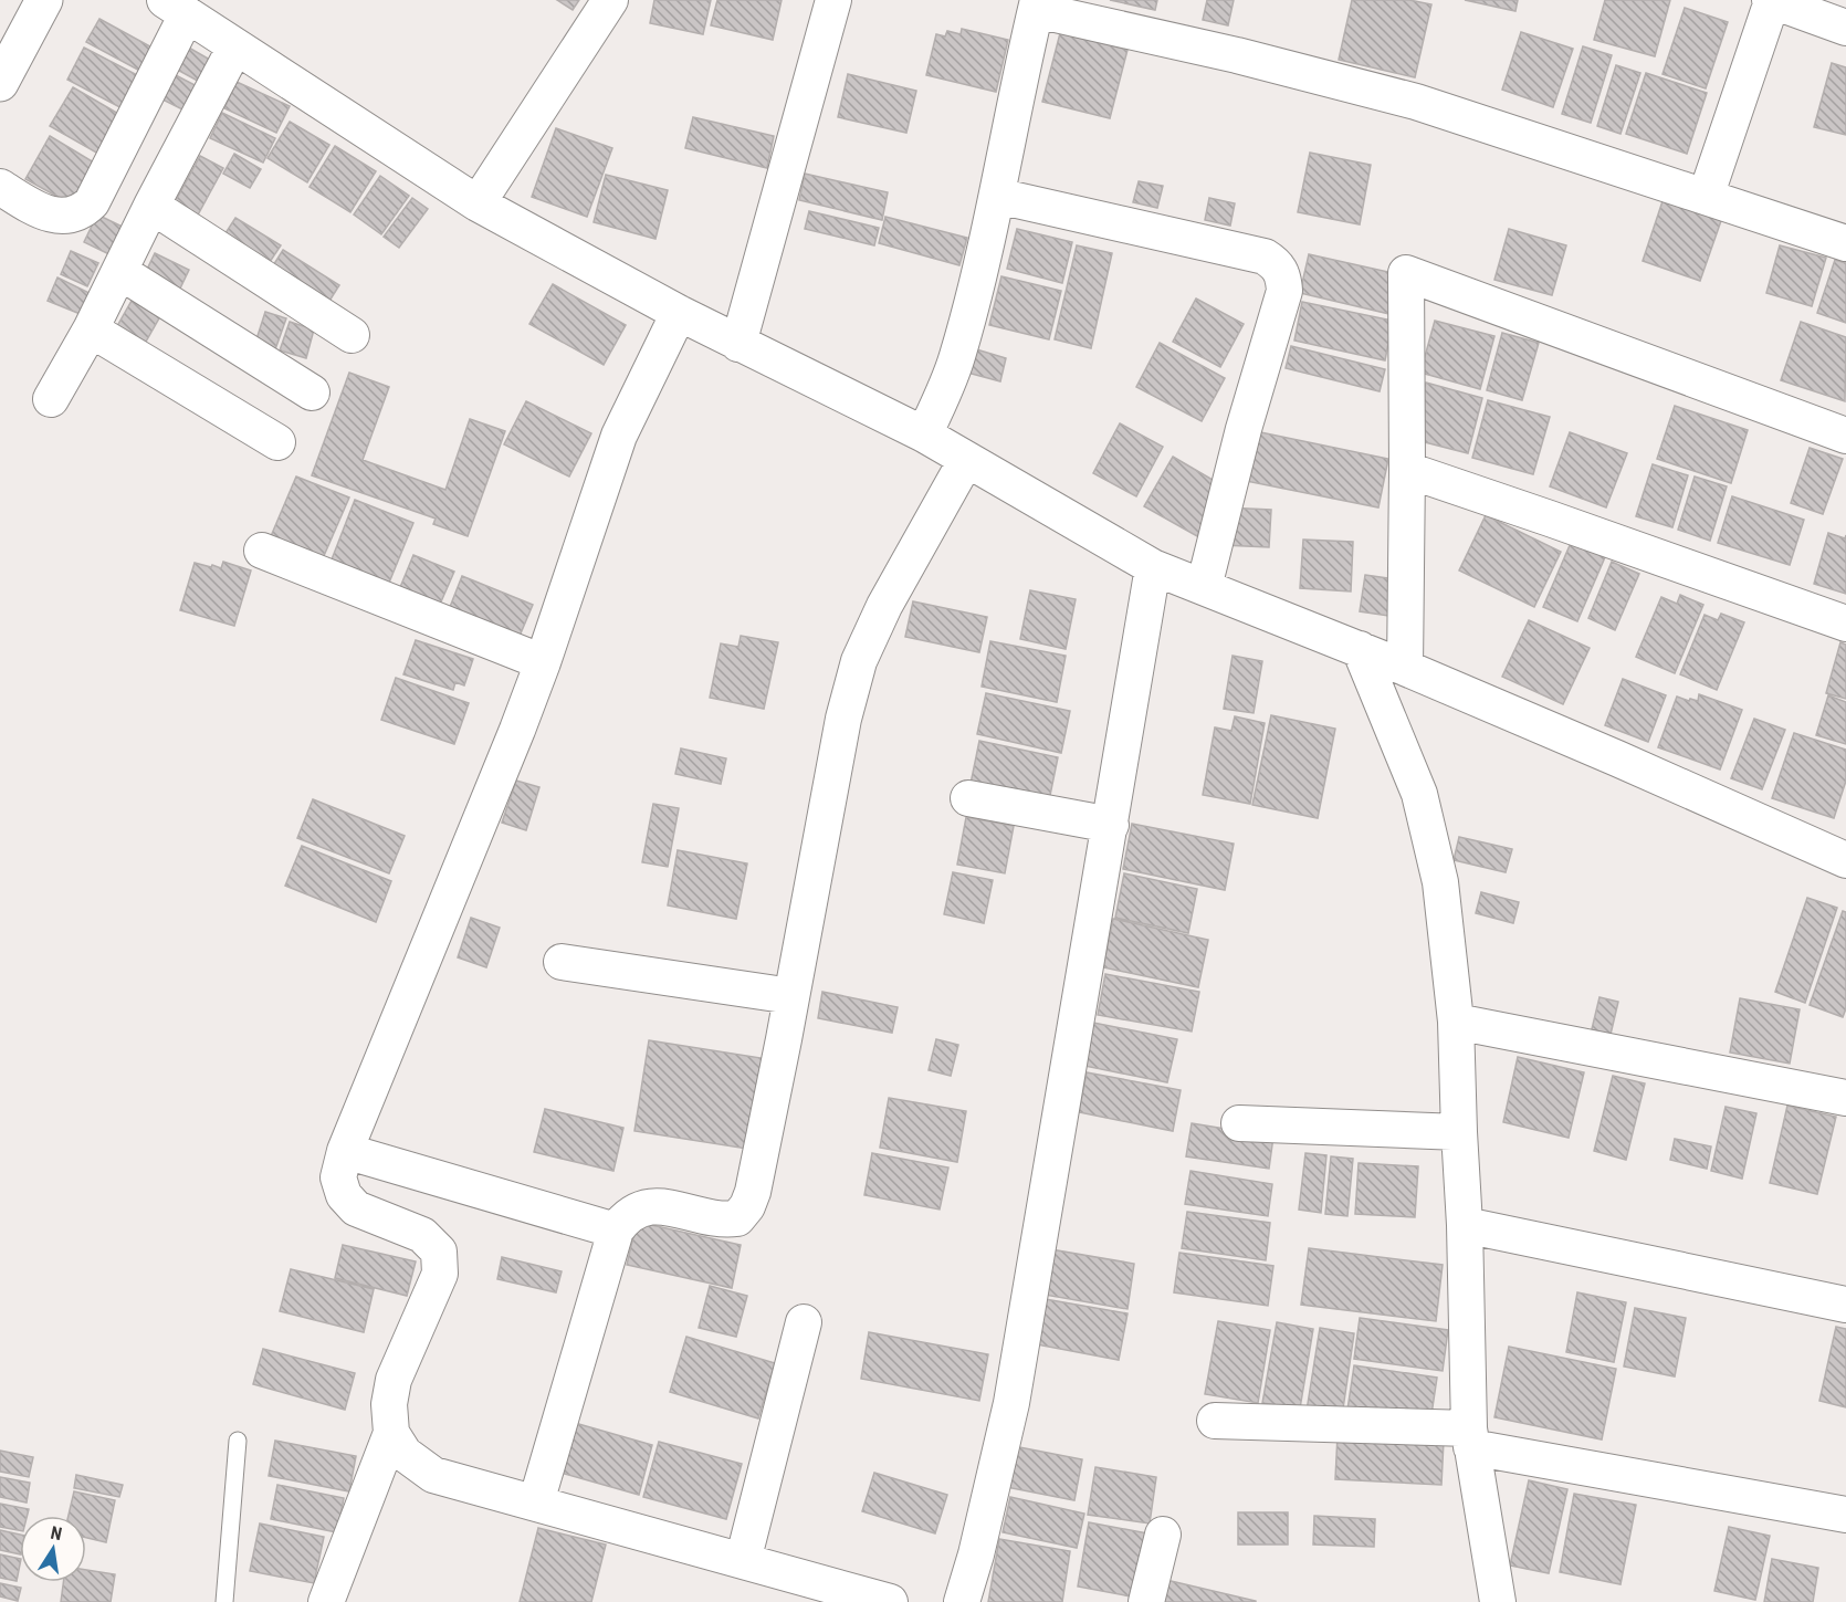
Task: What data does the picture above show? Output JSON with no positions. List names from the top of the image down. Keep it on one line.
{"north":"top"}
